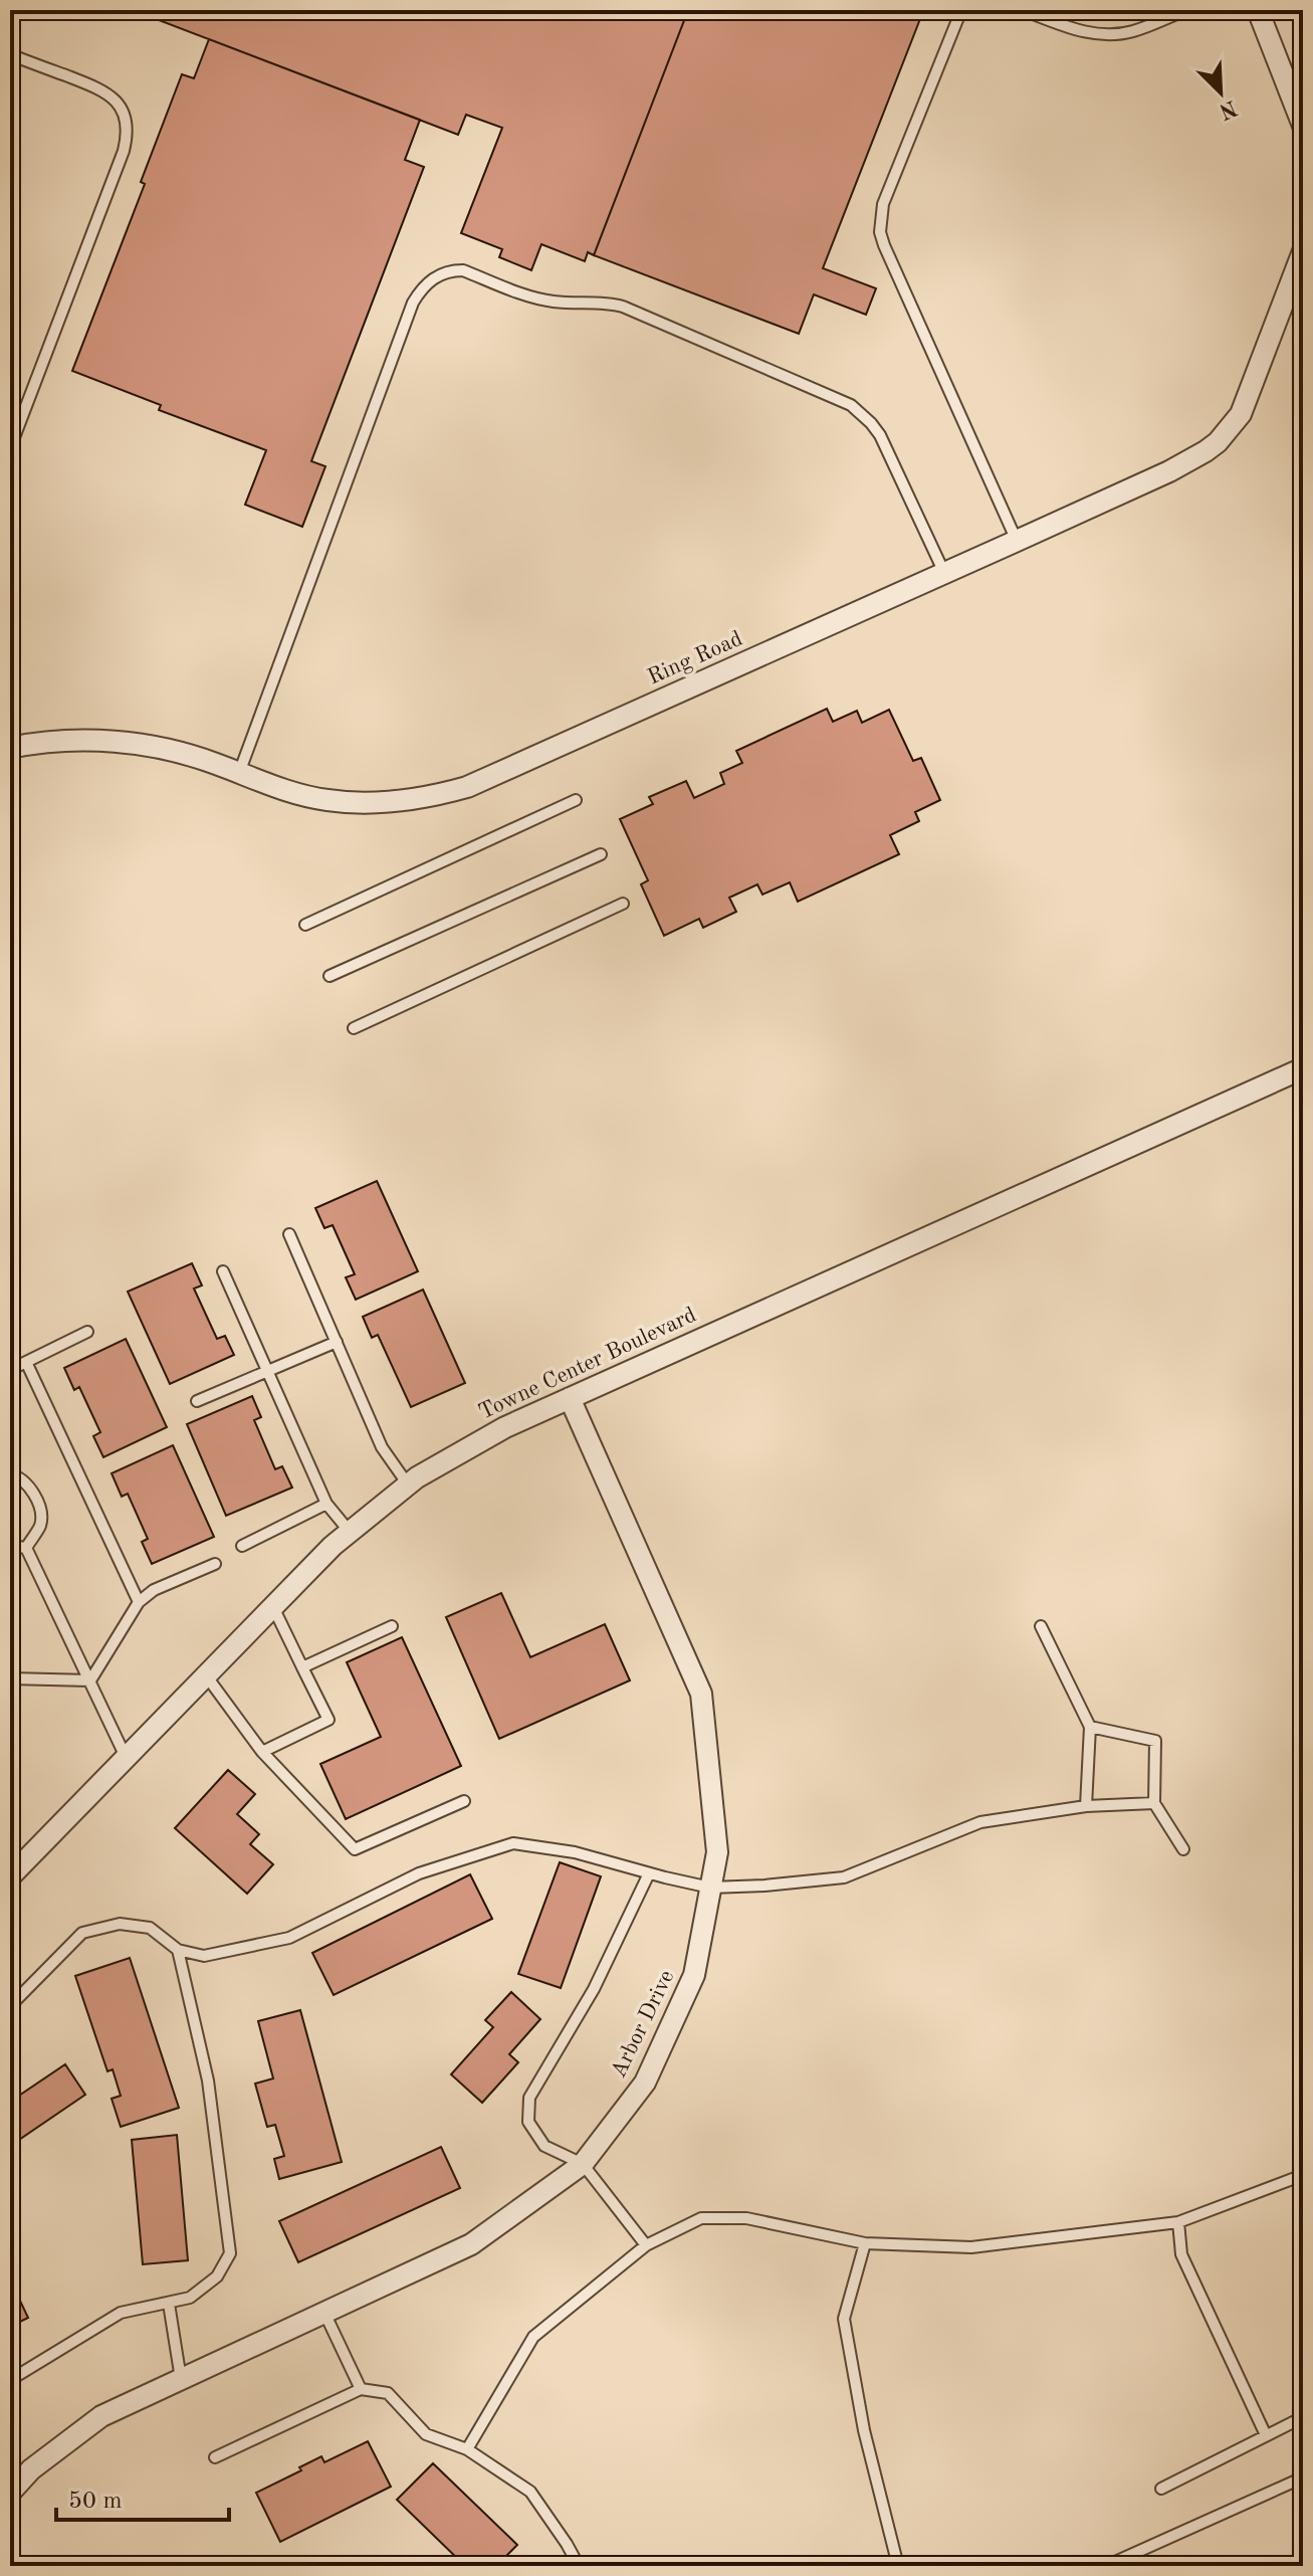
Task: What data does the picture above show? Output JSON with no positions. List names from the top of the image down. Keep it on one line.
{"streets":{"street":["Ring Road","Towne Center Boulevard","Arbor Drive"]},"crossings":[["Towne Center Boulevard","Arbor Drive"]],"scale_bar":"50 m","north":"bottom right"}
